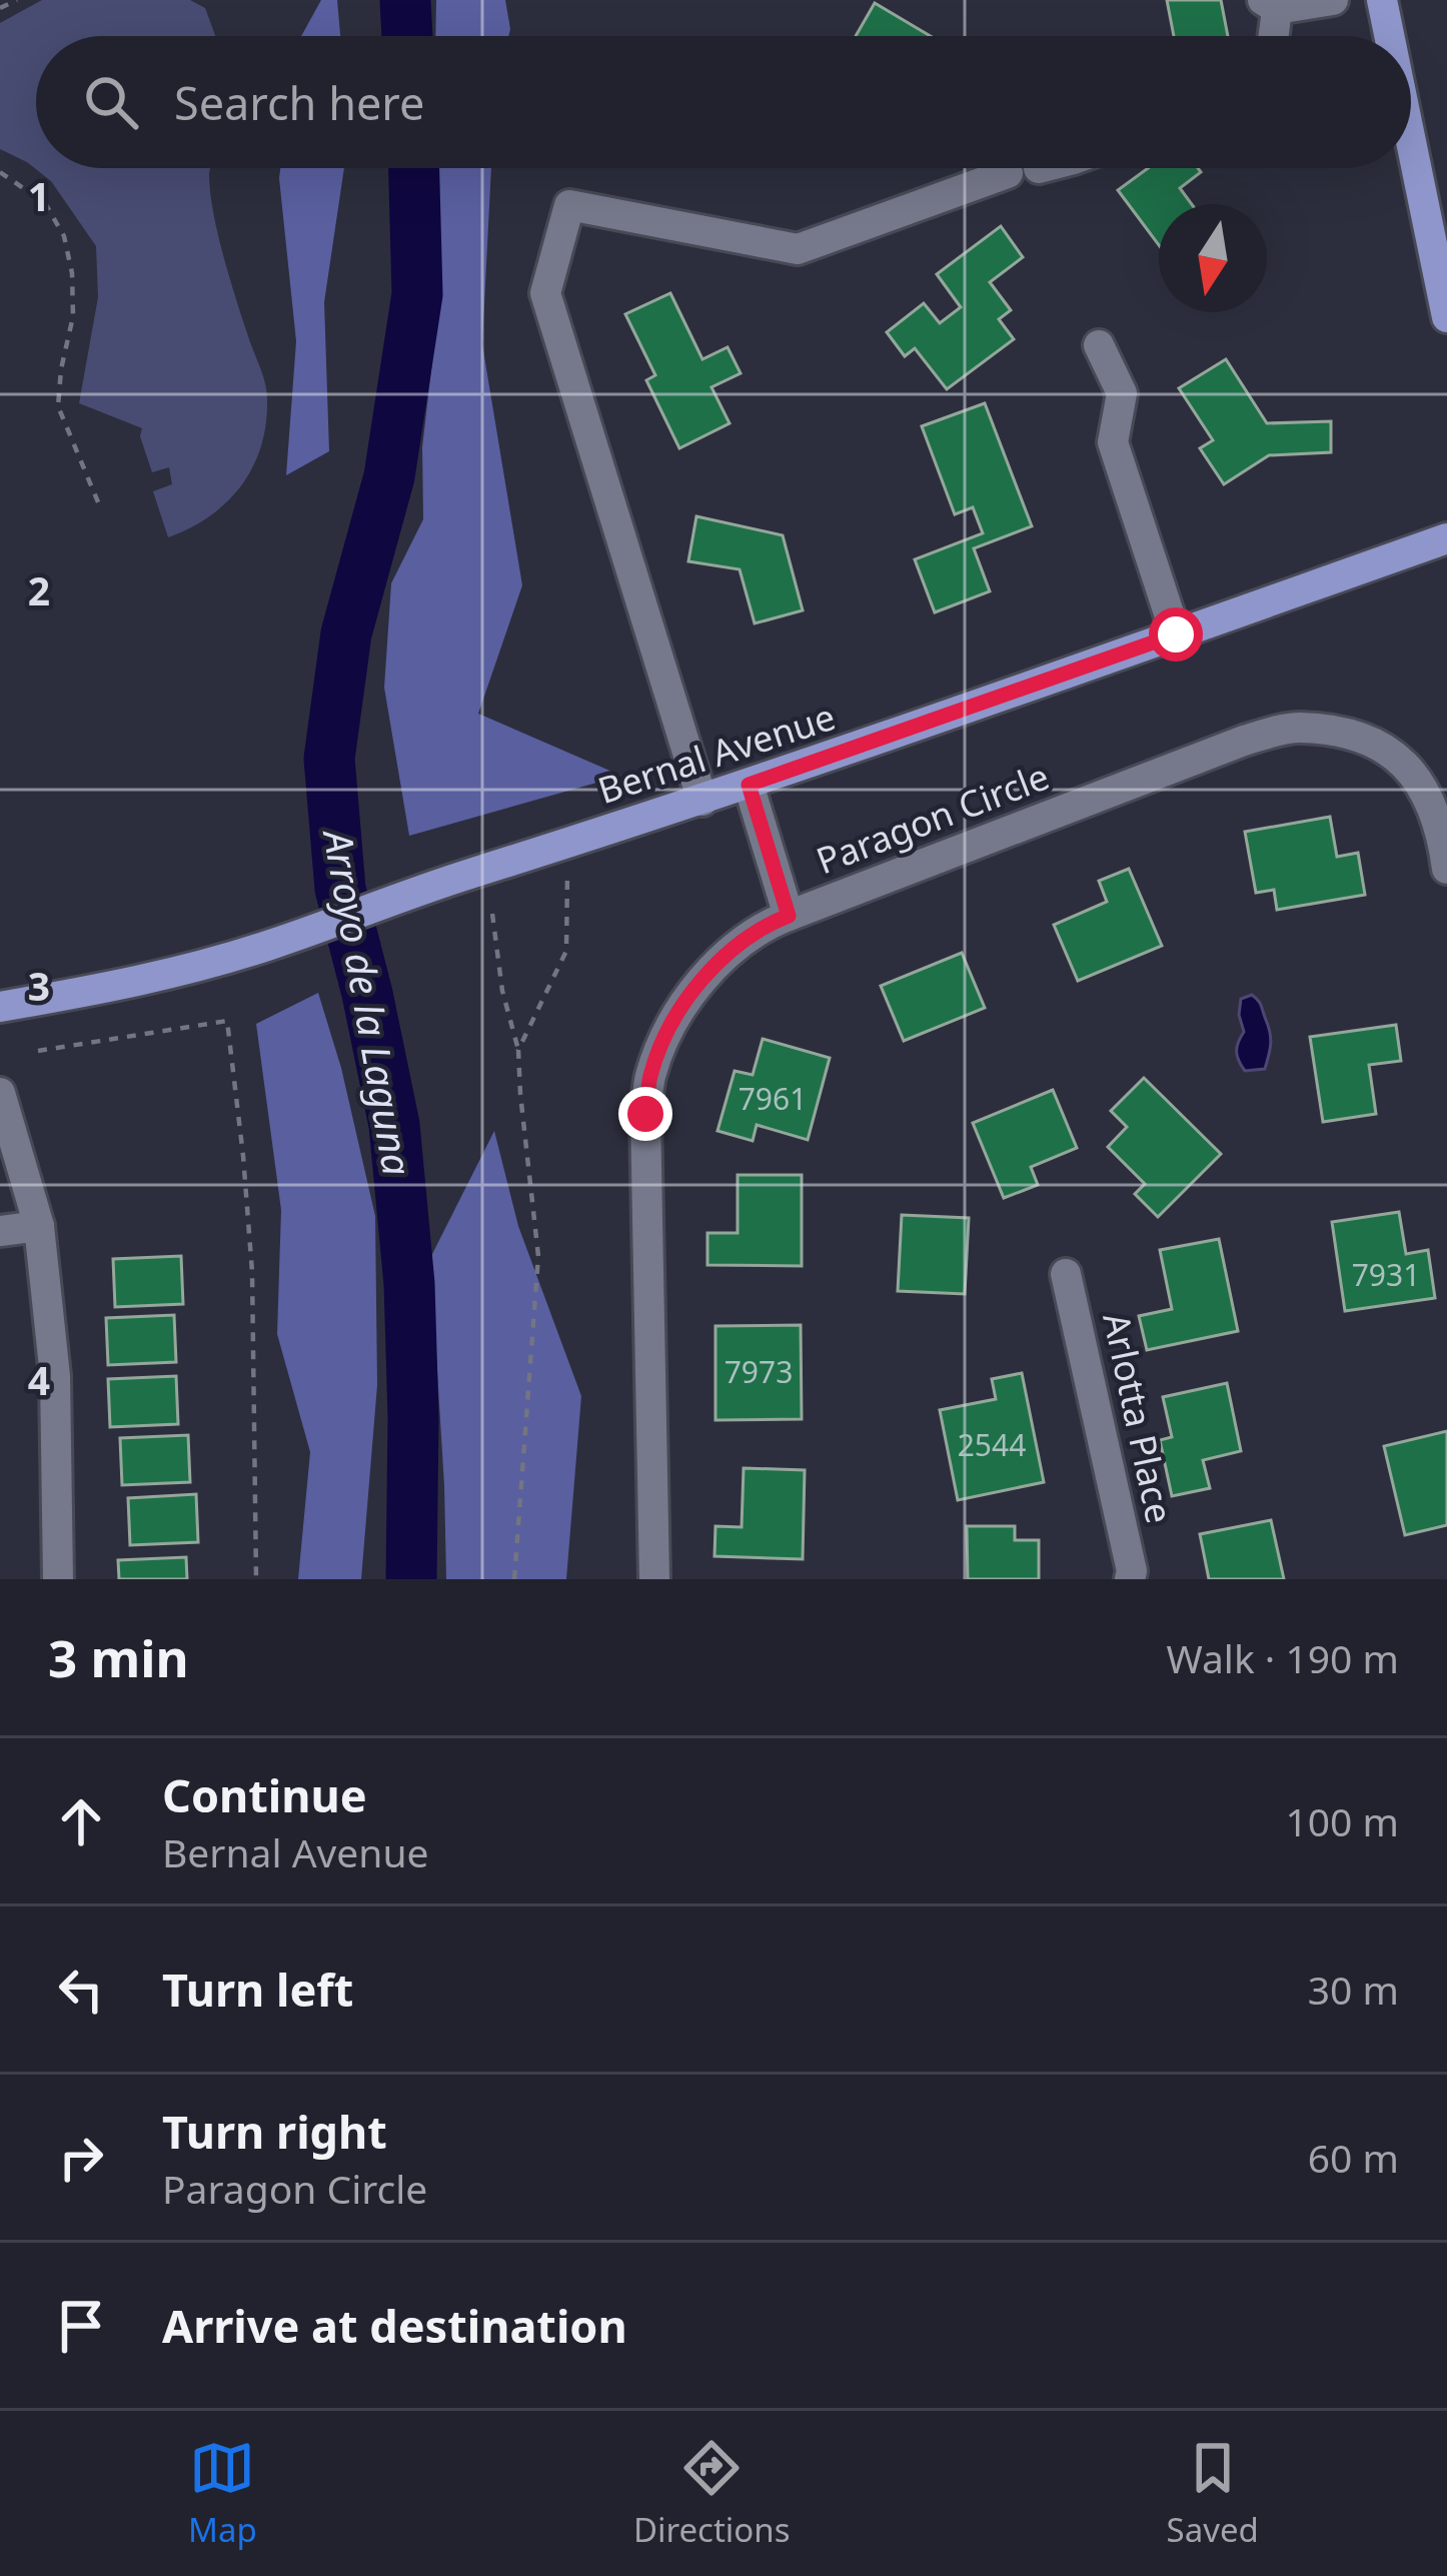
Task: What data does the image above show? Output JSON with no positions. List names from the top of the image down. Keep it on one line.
{"streets":{"main road":["Bernal Avenue"],"street":["Paragon Circle","Arlotta Place"]},"water":["Arroyo de la Laguna"],"house_numbers":["7961","7931","7973","2544"],"north":"bottom","page":{"search":"Search here","heading":["3 min","Walk · 190 m"],"list":[["Continue","Bernal Avenue","100 m"],["Turn left","30 m"],["Turn right","Paragon Circle","60 m"],"Arrive at destination"],"nav":["Map","Directions","Saved"]},"grid":{"rows":["1","2","3","4"]}}
